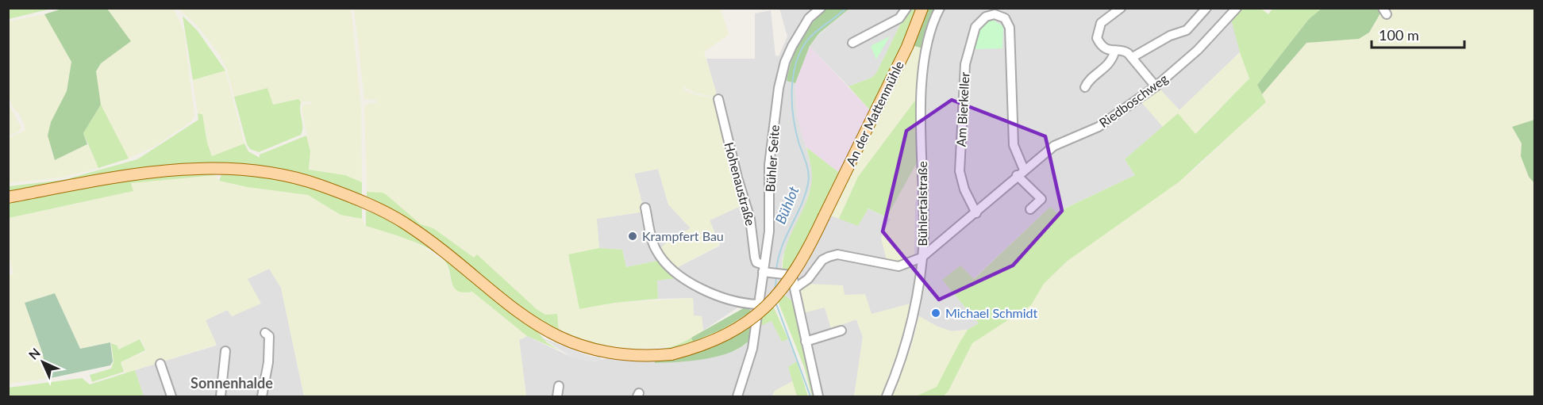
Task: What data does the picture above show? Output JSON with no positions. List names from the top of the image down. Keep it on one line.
{"streets":{"main road":["An der Mattenmühle"],"street":["Riedboschweg","Am Bierkeller","Bühler Seite","Hohenaustraße","Bühlertalstraße"]},"crossings":[["Riedboschweg","Am Bierkeller"],["Riedboschweg","Bühlertalstraße"],["Bühler Seite","Hohenaustraße"]],"districts":["Sonnenhalde"],"water":["Bühlot"],"places":["Krampfert Bau","Michael Schmidt"],"scale_bar":"100 m","north":"top left"}
